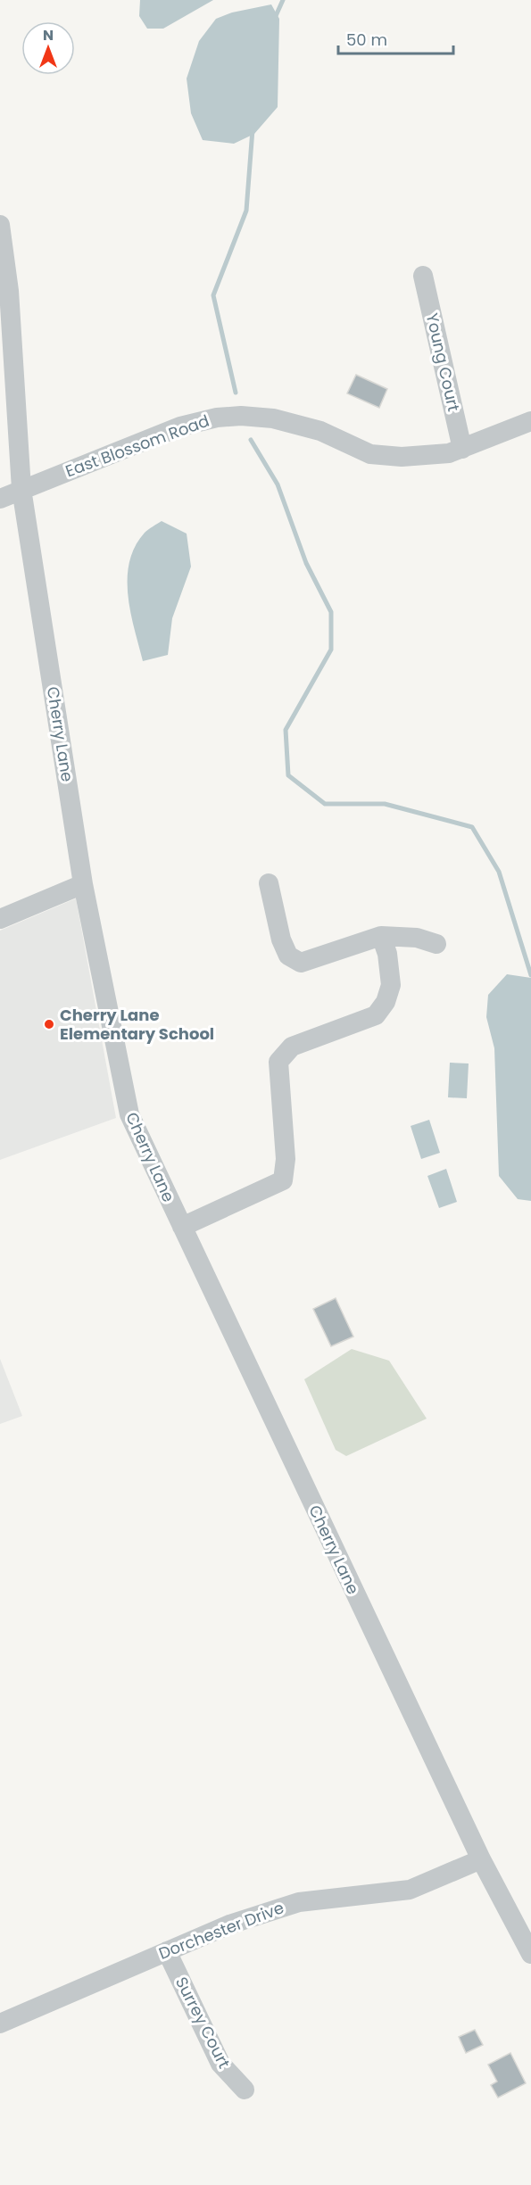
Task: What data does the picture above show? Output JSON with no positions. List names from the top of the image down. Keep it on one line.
{"streets":{"street":["Young Court","East Blossom Road","Cherry Lane","Dorchester Drive","Surrey Court"]},"crossings":[["Young Court","East Blossom Road"],["East Blossom Road","Cherry Lane"],["Cherry Lane","Dorchester Drive"],["Dorchester Drive","Surrey Court"]],"places":["Cherry Lane Elementary School"],"scale_bar":"50 m","north":"top"}
